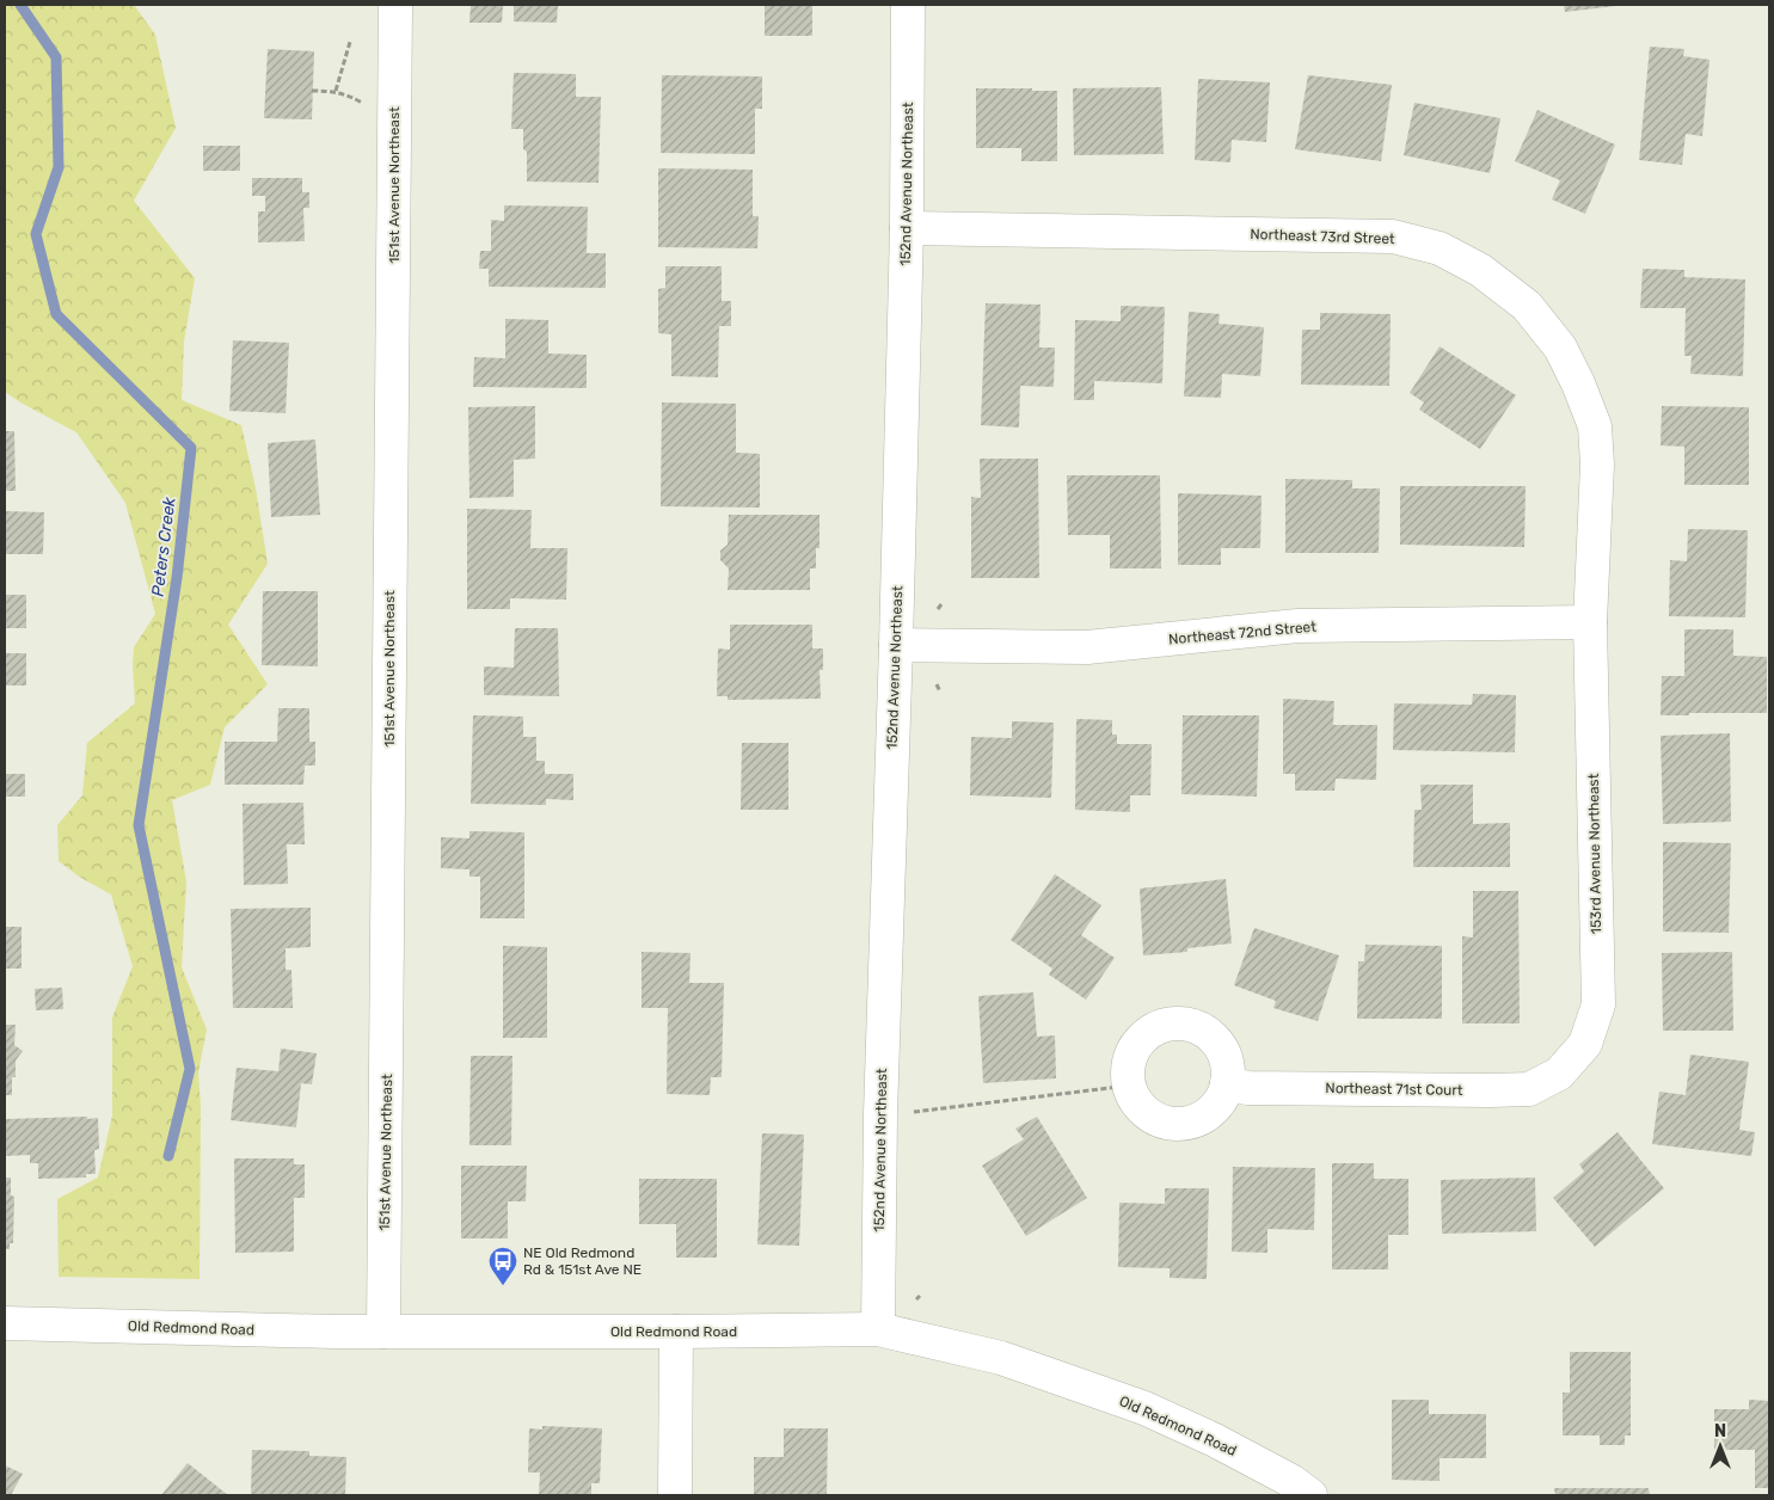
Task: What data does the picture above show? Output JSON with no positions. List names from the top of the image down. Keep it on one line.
{"streets":{"street":["152nd Avenue Northeast","151st Avenue Northeast","Northeast 73rd Street","Northeast 72nd Street","153rd Avenue Northeast","Northeast 71st Court","Old Redmond Road"]},"crossings":[["152nd Avenue Northeast","Northeast 73rd Street"],["152nd Avenue Northeast","Northeast 72nd Street"],["152nd Avenue Northeast","Old Redmond Road"],["151st Avenue Northeast","Old Redmond Road"],["Northeast 73rd Street","Northeast 72nd Street"],["Northeast 73rd Street","153rd Avenue Northeast"],["Northeast 72nd Street","153rd Avenue Northeast"],["153rd Avenue Northeast","Northeast 71st Court"]],"water":["Peters Creek"],"places":{"bus stop":["NE Old Redmond Rd & 151st Ave NE"]},"north":"top"}
